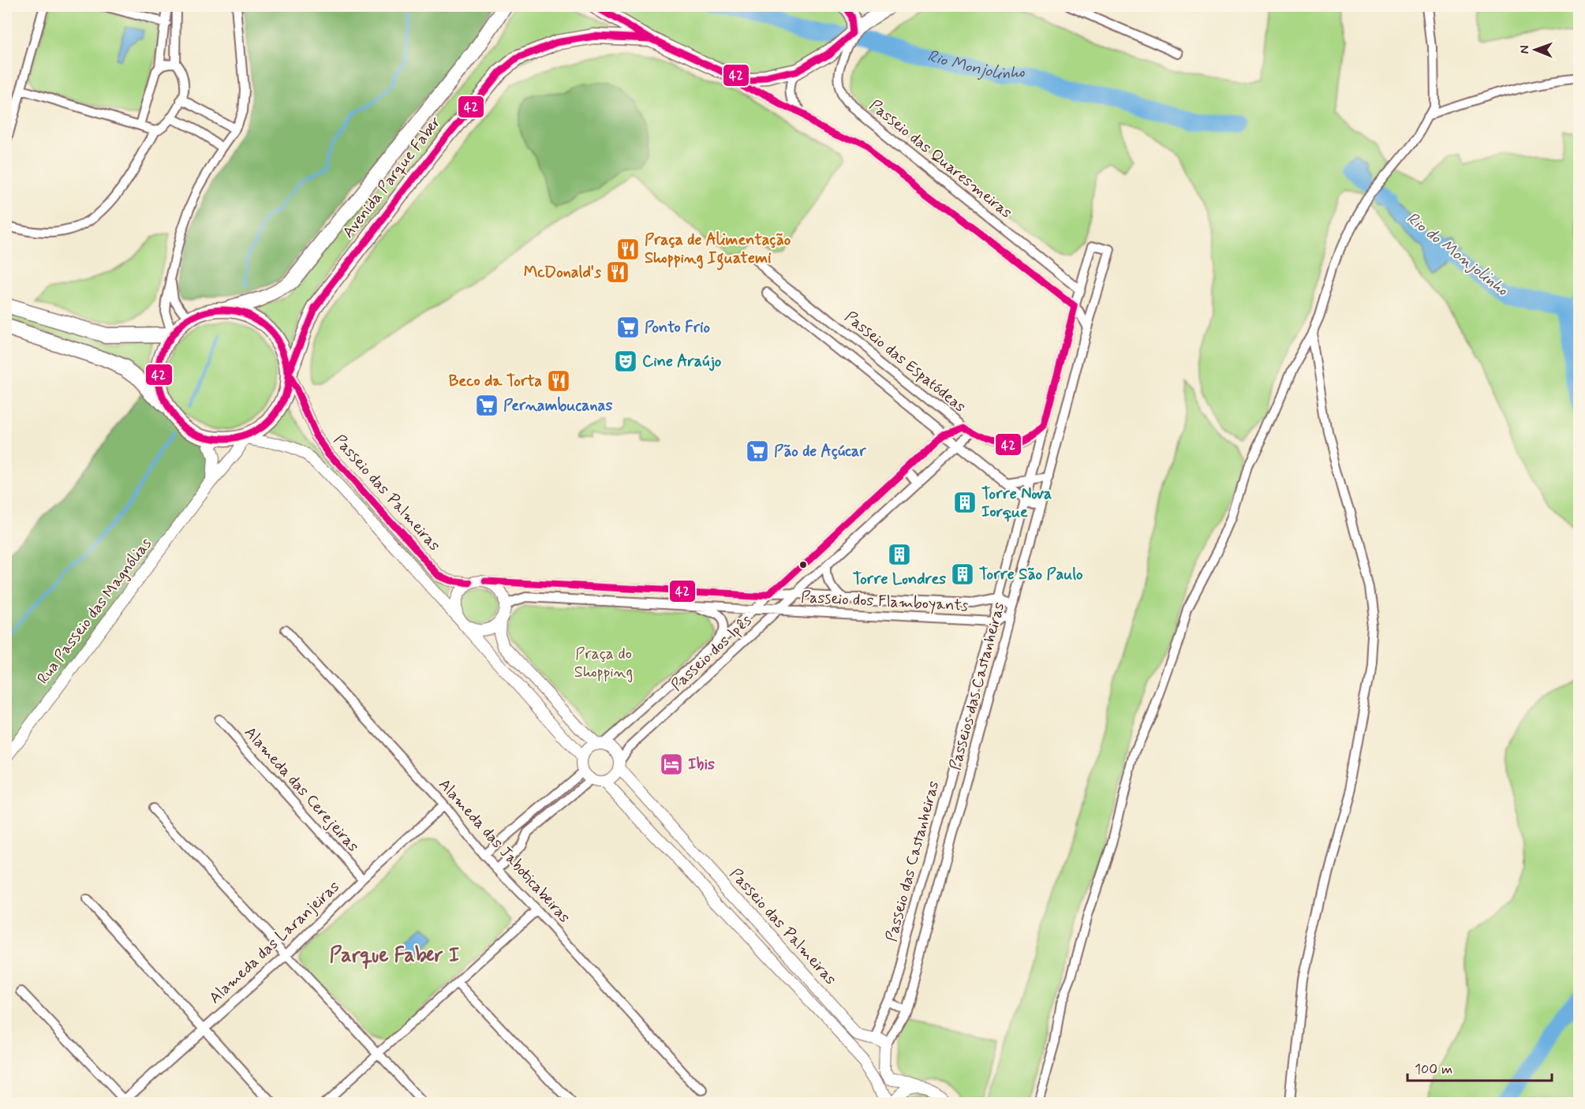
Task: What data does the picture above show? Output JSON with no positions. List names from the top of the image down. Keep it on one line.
{"streets":{"main road":["Avenida Parque Faber"],"street":["Passeio das Quaresmeiras","Passeio das Espatódeas","Passeio das Palmeiras","Passeio dos Flamboyants","Rua Passeio das Magnólias","Passeio dos Ipês","Passeios das Castanheiras","Alameda das Cerejeiras","Alameda das Jaboticabeiras","Passeio das Castanheiras","Alameda das Laranjeiras"]},"crossings":[["Passeio das Quaresmeiras","Passeios das Castanheiras"],["Passeio das Quaresmeiras","Passeio das Castanheiras"],["Avenida Parque Faber","Passeio das Palmeiras"],["Avenida Parque Faber","Rua Passeio das Magnólias"],["Passeio das Espatódeas","Passeio dos Ipês"],["Passeio das Espatódeas","Passeio das Castanheiras"],["Passeio das Palmeiras","Passeio dos Flamboyants"],["Passeio das Palmeiras","Rua Passeio das Magnólias"],["Passeio das Palmeiras","Passeio dos Ipês"],["Passeio das Palmeiras","Passeios das Castanheiras"],["Passeio das Palmeiras","Passeio das Castanheiras"],["Passeio dos Flamboyants","Passeio dos Ipês"],["Passeio dos Flamboyants","Passeios das Castanheiras"],["Passeio dos Flamboyants","Passeio das Castanheiras"],["Alameda das Cerejeiras","Alameda das Laranjeiras"],["Alameda das Jaboticabeiras","Alameda das Laranjeiras"]],"districts":["Parque Faber I"],"water":["Rio Monjolinho","Rio do Monjolinho"],"parks":["Praça do Shopping"],"places":{"restaurant":["Praça de Alimentação Shopping Iguatemi","McDonald's","Beco da Torta"],"supermarket":["Ponto Frio","Pernambucanas","Pão de Açúcar"],"theatre":["Cine Araújo"],"building":["Torre Nova Iorque","Torre Londres","Torre São Paulo"],"hotel":["Ibis"]},"lines":["transit line 42"],"scale_bar":"100 m","north":"left"}
